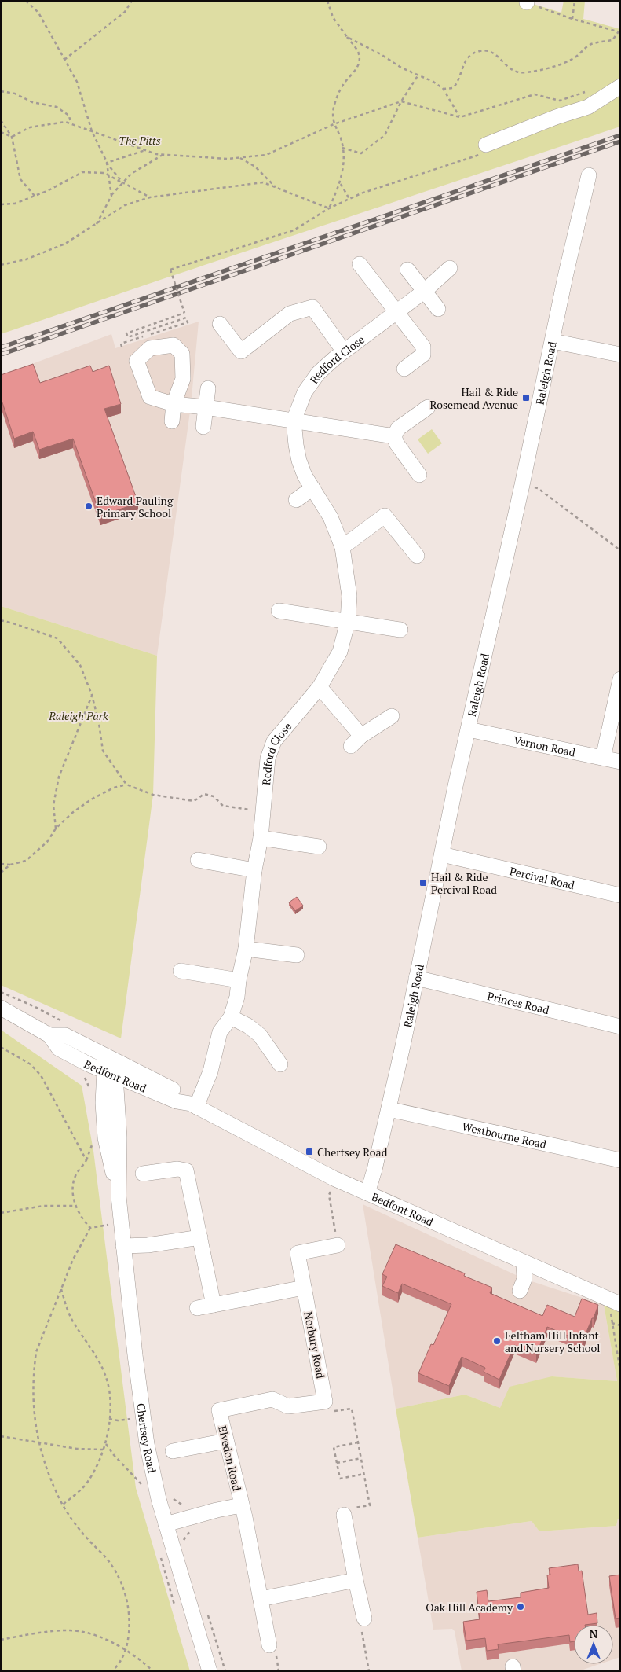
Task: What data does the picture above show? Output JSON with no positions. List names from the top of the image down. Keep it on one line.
{"streets":{"street":["Redford Close","Raleigh Road","Vernon Road","Percival Road","Princes Road","Bedfont Road","Westbourne Road","Norbury Road","Chertsey Road","Elvedon Road"]},"crossings":[["Redford Close","Bedfont Road"],["Raleigh Road","Vernon Road"],["Raleigh Road","Percival Road"],["Raleigh Road","Princes Road"],["Raleigh Road","Bedfont Road"],["Raleigh Road","Westbourne Road"],["Bedfont Road","Chertsey Road"],["Norbury Road","Elvedon Road"],["Chertsey Road","Elvedon Road"]],"parks":["The Pitts","Raleigh Park"],"places":{"transit":["Hail & Ride Rosemead Avenue","Hail & Ride Percival Road","Chertsey Road"],"other":["Edward Pauling Primary School","Feltham Hill Infant and Nursery School","Oak Hill Academy"]},"north":"top"}
